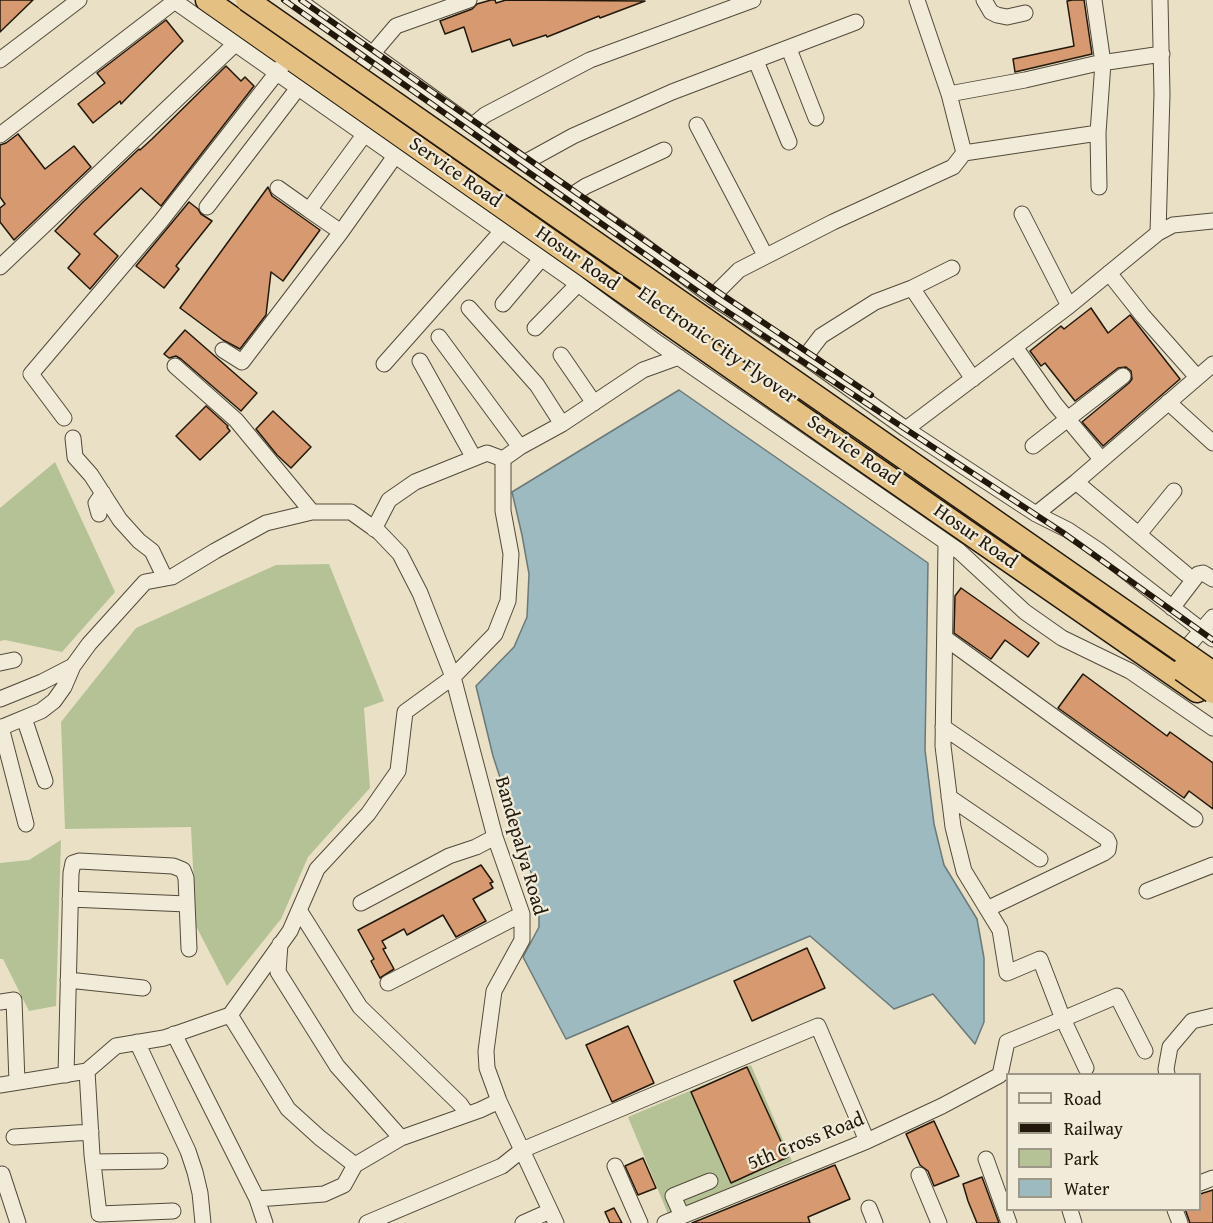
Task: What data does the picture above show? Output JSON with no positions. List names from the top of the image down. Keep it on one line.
{"streets":{"highway":["Hosur Road","Electronic City Flyover"],"street":["Service Road","Bandepalya Road","5th Cross Road"]},"crossings":[["Service Road","Hosur Road"],["Service Road","Electronic City Flyover"],["Hosur Road","Electronic City Flyover"]],"legend":["Road","Railway","Park","Water"]}
